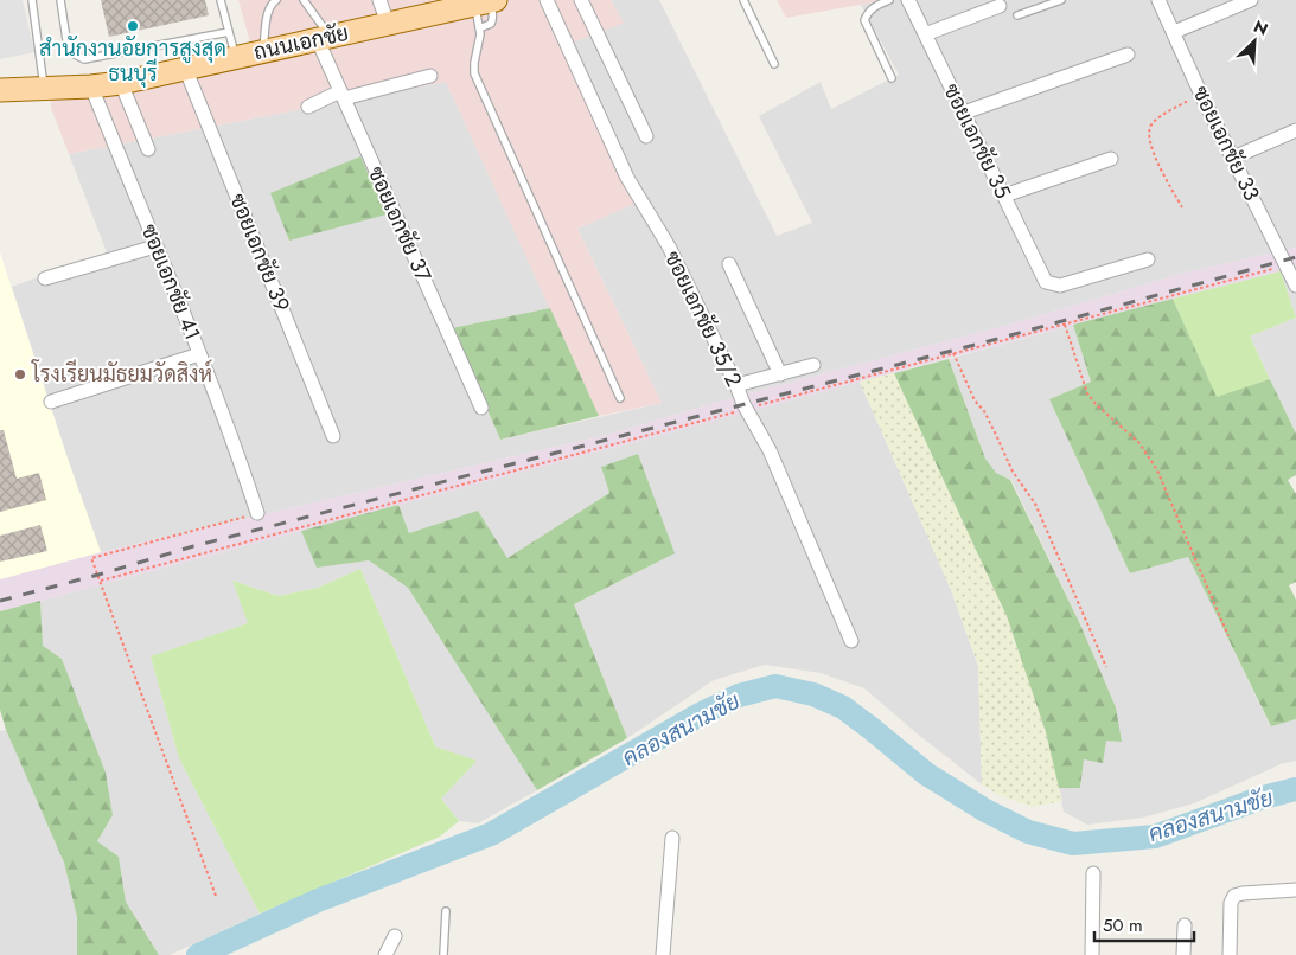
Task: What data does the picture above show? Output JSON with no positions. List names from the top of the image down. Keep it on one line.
{"streets":{"main road":["ถนนเอกชัย"],"street":["ซอยเอกชัย 35","ซอยเอกชัย 33","ซอยเอกชัย 37","ซอยเอกชัย 39","ซอยเอกชัย 41","ซอยเอกชัย 35/2"]},"crossings":[["ถนนเอกชัย","ซอยเอกชัย 37"],["ถนนเอกชัย","ซอยเอกชัย 39"],["ถนนเอกชัย","ซอยเอกชัย 41"]],"water":["คลองสนามชัย"],"places":["สำนักงานอัยการสูงสุด ธนบุรี","โรงเรียนมัธยมวัดสิงห์"],"scale_bar":"50 m","north":"top right"}
